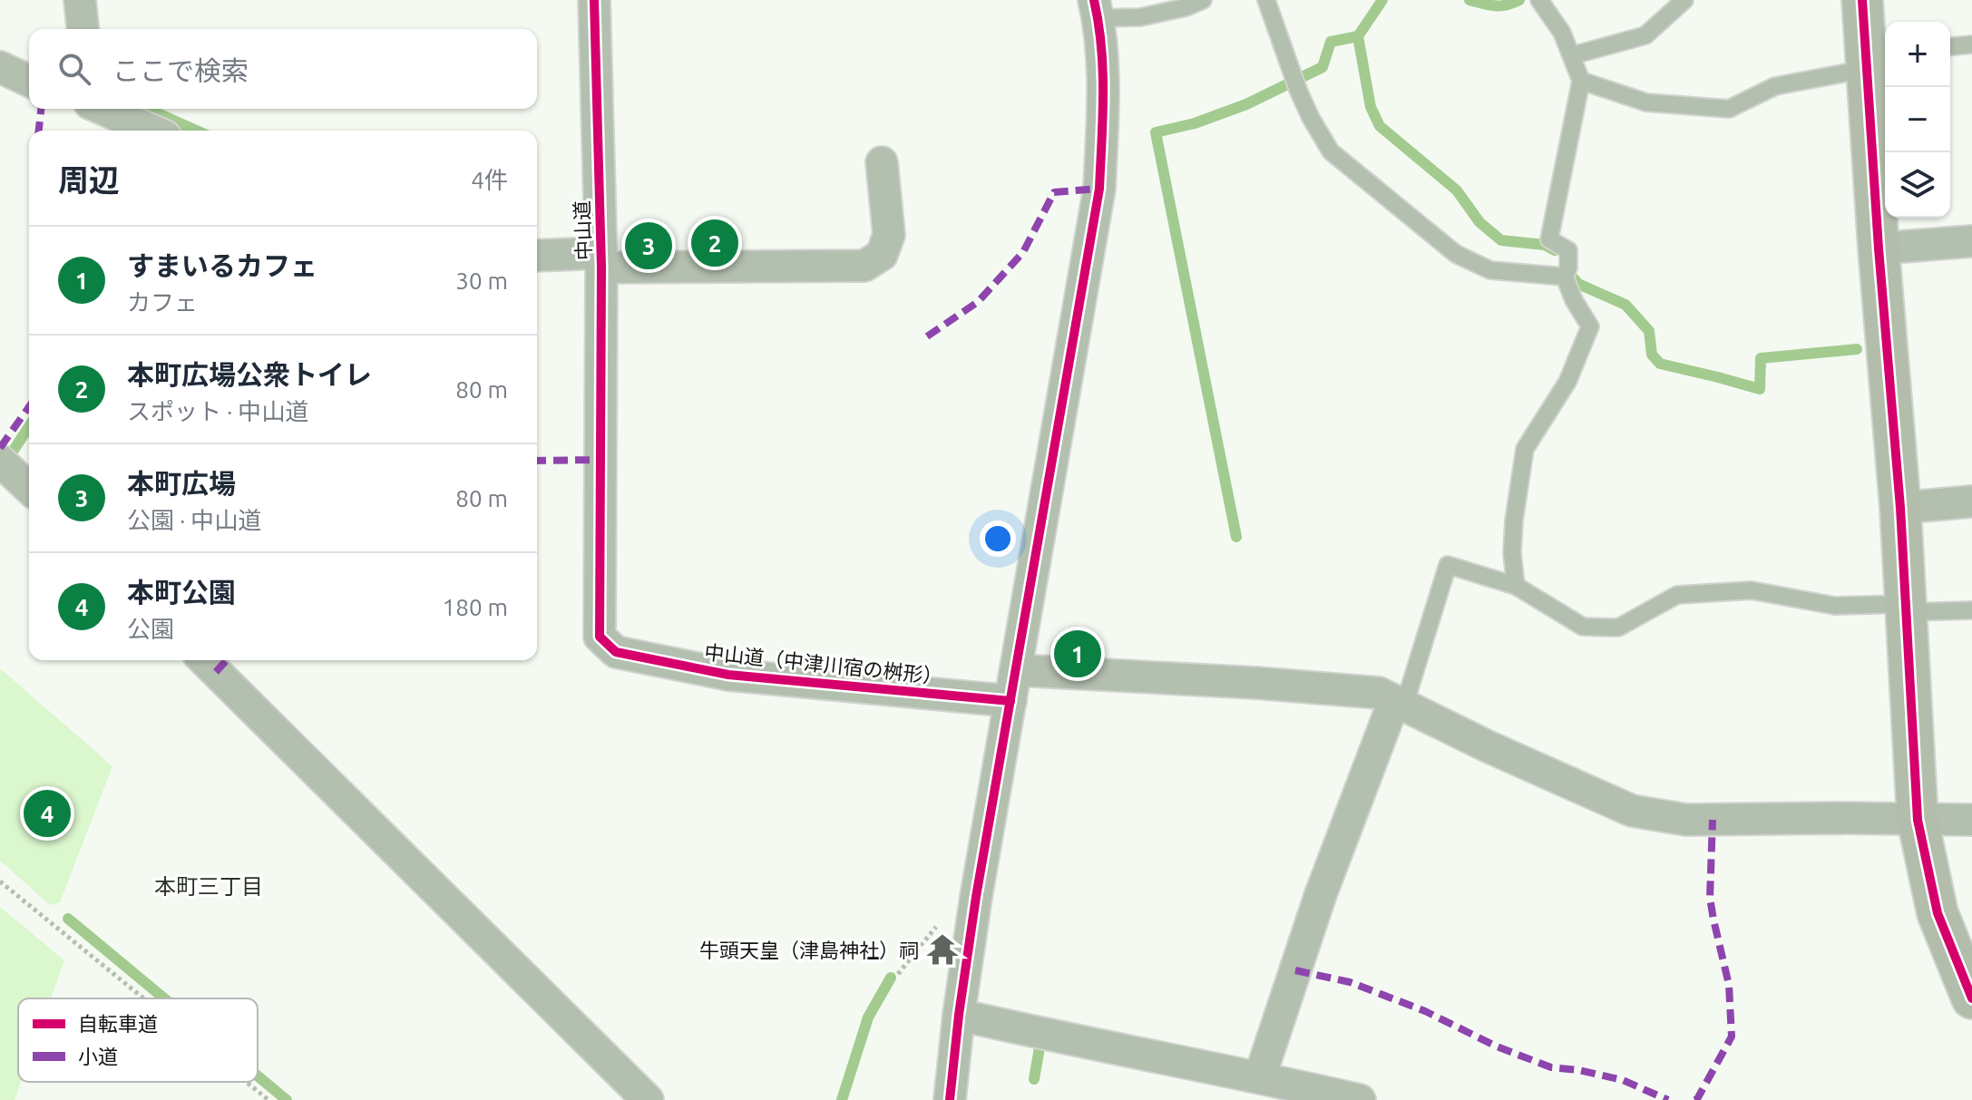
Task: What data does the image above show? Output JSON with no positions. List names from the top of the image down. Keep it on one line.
{"streets":{"street":["中山道","中山道（中津川宿の桝形）"]},"crossings":[["中山道","中山道（中津川宿の桝形）"]],"districts":["本町三丁目"],"places":{"temple":["牛頭天皇（津島神社）祠"]},"legend":["自転車道","小道"],"page":{"map_buttons":["+","−"],"search":"ここで検索","heading":["周辺","4件"],"pins":["2","3","1","4"],"list":[{"mark":"1","name":"すまいるカフェ","note":"カフェ","value":"30 m"},{"mark":"2","name":"本町広場公衆トイレ","note":"スポット · 中山道","value":"80 m"},{"mark":"3","name":"本町広場","note":"公園 · 中山道","value":"80 m"},{"mark":"4","name":"本町公園","note":"公園","value":"180 m"}]}}
